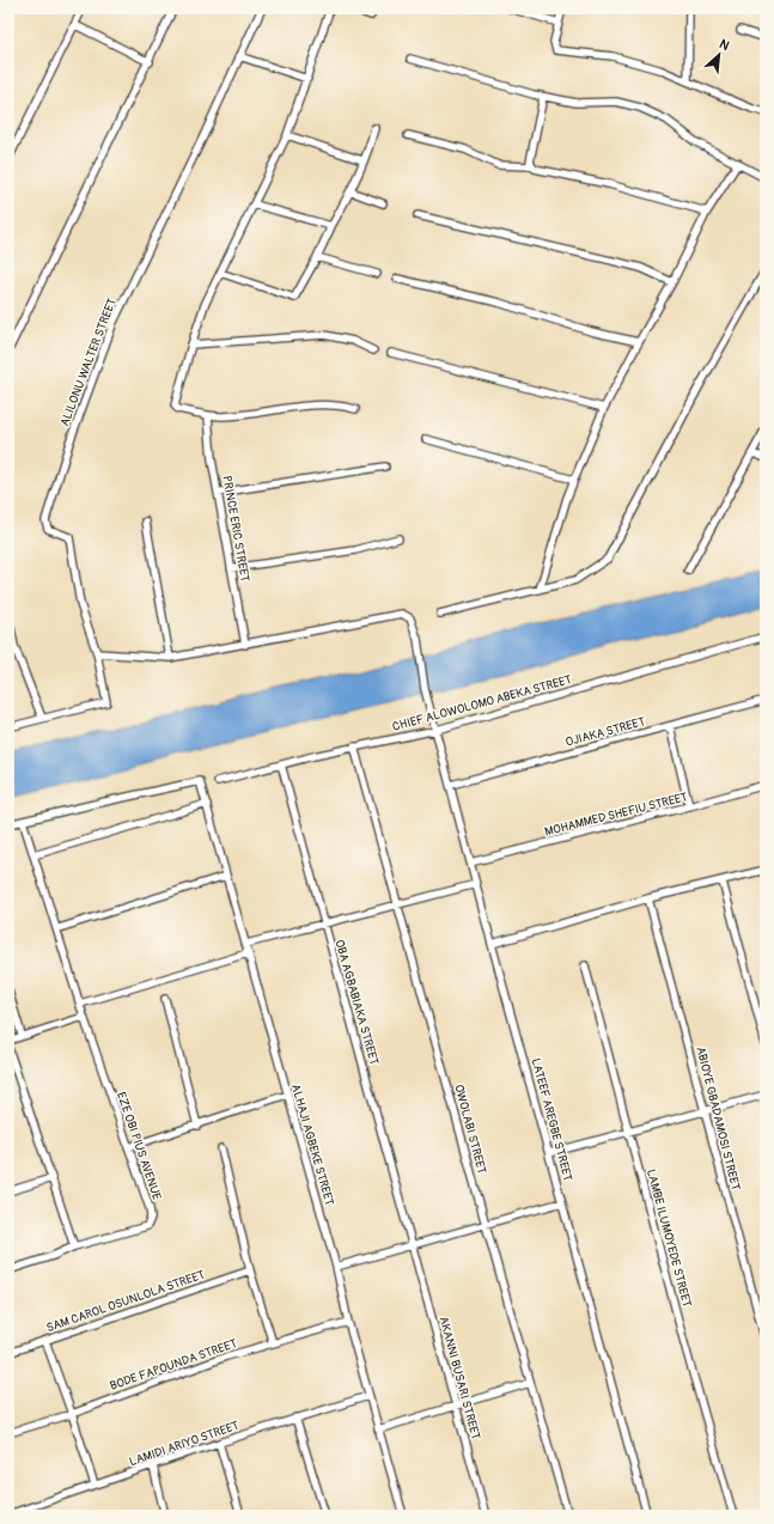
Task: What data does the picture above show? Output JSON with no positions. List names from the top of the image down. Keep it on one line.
{"streets":{"street":["ALILONU WALTER STREET","PRINCE ERIC STREET","CHIEF ALOWOLOMO ABEKA STREET","OJIAKA STREET","MOHAMMED SHEFIU STREET","OBA AGBABIAKA STREET","ABIOYE GBADAMOSI STREET","LATEEF AREGBE STREET","OWOLABI STREET","ALHAJI AGBEKE STREET","EZE OBI PIUS AVENUE","LAMBE ILUMOYEDE STREET","SAM CAROL OSUNLOLA STREET","BODE FAPOUNDA STREET","AKANNI BUSARI STREET","LAMIDI ARIYO STREET"]},"crossings":[["ALILONU WALTER STREET","LATEEF AREGBE STREET"],["PRINCE ERIC STREET","LATEEF AREGBE STREET"],["CHIEF ALOWOLOMO ABEKA STREET","OBA AGBABIAKA STREET"],["CHIEF ALOWOLOMO ABEKA STREET","LATEEF AREGBE STREET"],["CHIEF ALOWOLOMO ABEKA STREET","OWOLABI STREET"],["OJIAKA STREET","LATEEF AREGBE STREET"],["MOHAMMED SHEFIU STREET","LATEEF AREGBE STREET"],["OBA AGBABIAKA STREET","AKANNI BUSARI STREET"],["ALHAJI AGBEKE STREET","EZE OBI PIUS AVENUE"],["ALHAJI AGBEKE STREET","BODE FAPOUNDA STREET"],["ALHAJI AGBEKE STREET","LAMIDI ARIYO STREET"]],"north":"top right"}
